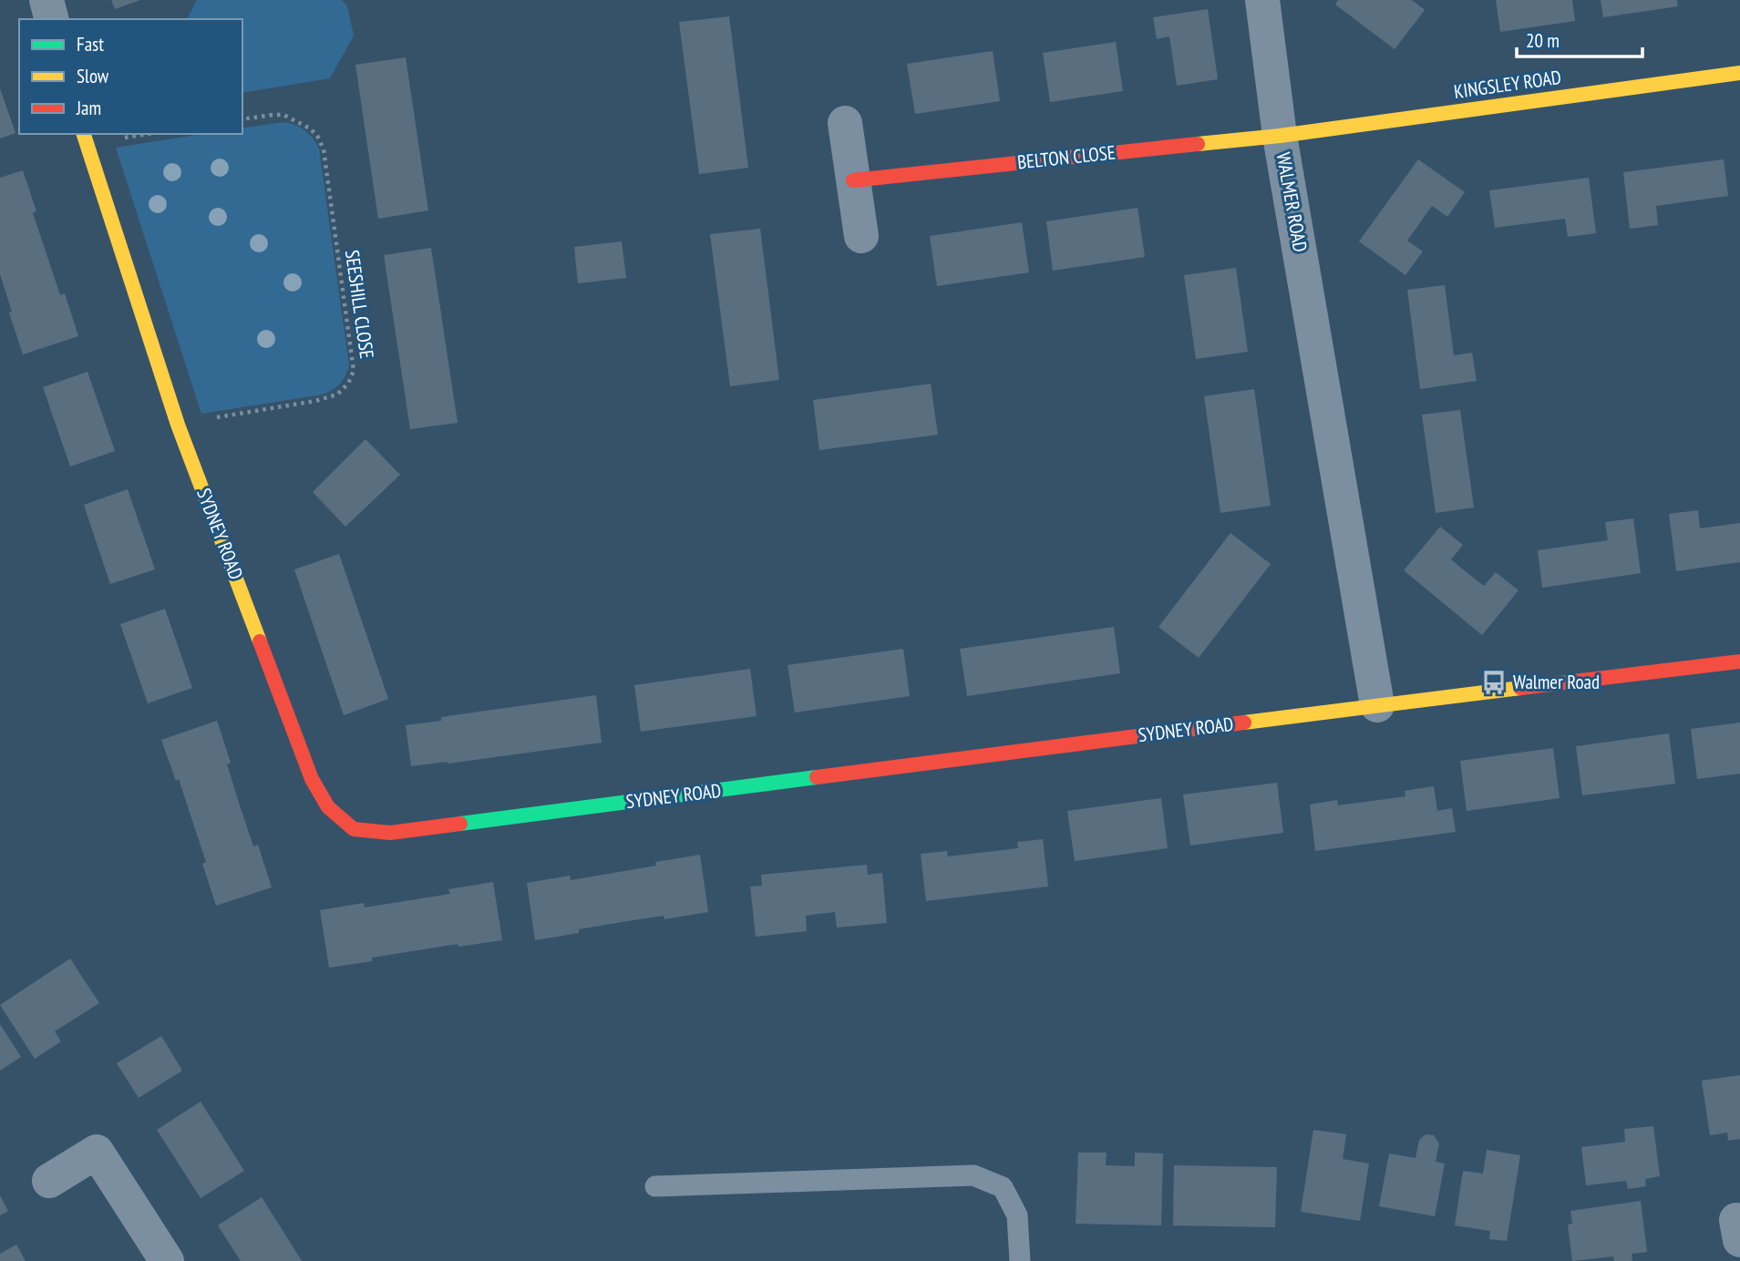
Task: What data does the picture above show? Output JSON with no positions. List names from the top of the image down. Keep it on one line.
{"streets":{"street":["KINGSLEY ROAD","BELTON CLOSE","WALMER ROAD","SYDNEY ROAD"],"path":["SEESHILL CLOSE"]},"crossings":[["KINGSLEY ROAD","BELTON CLOSE"],["KINGSLEY ROAD","WALMER ROAD"],["BELTON CLOSE","WALMER ROAD"],["WALMER ROAD","SYDNEY ROAD"],["SEESHILL CLOSE","SYDNEY ROAD"]],"places":{"bus stop":["Walmer Road"]},"legend":["Fast","Slow","Jam"],"scale_bar":"20 m"}
